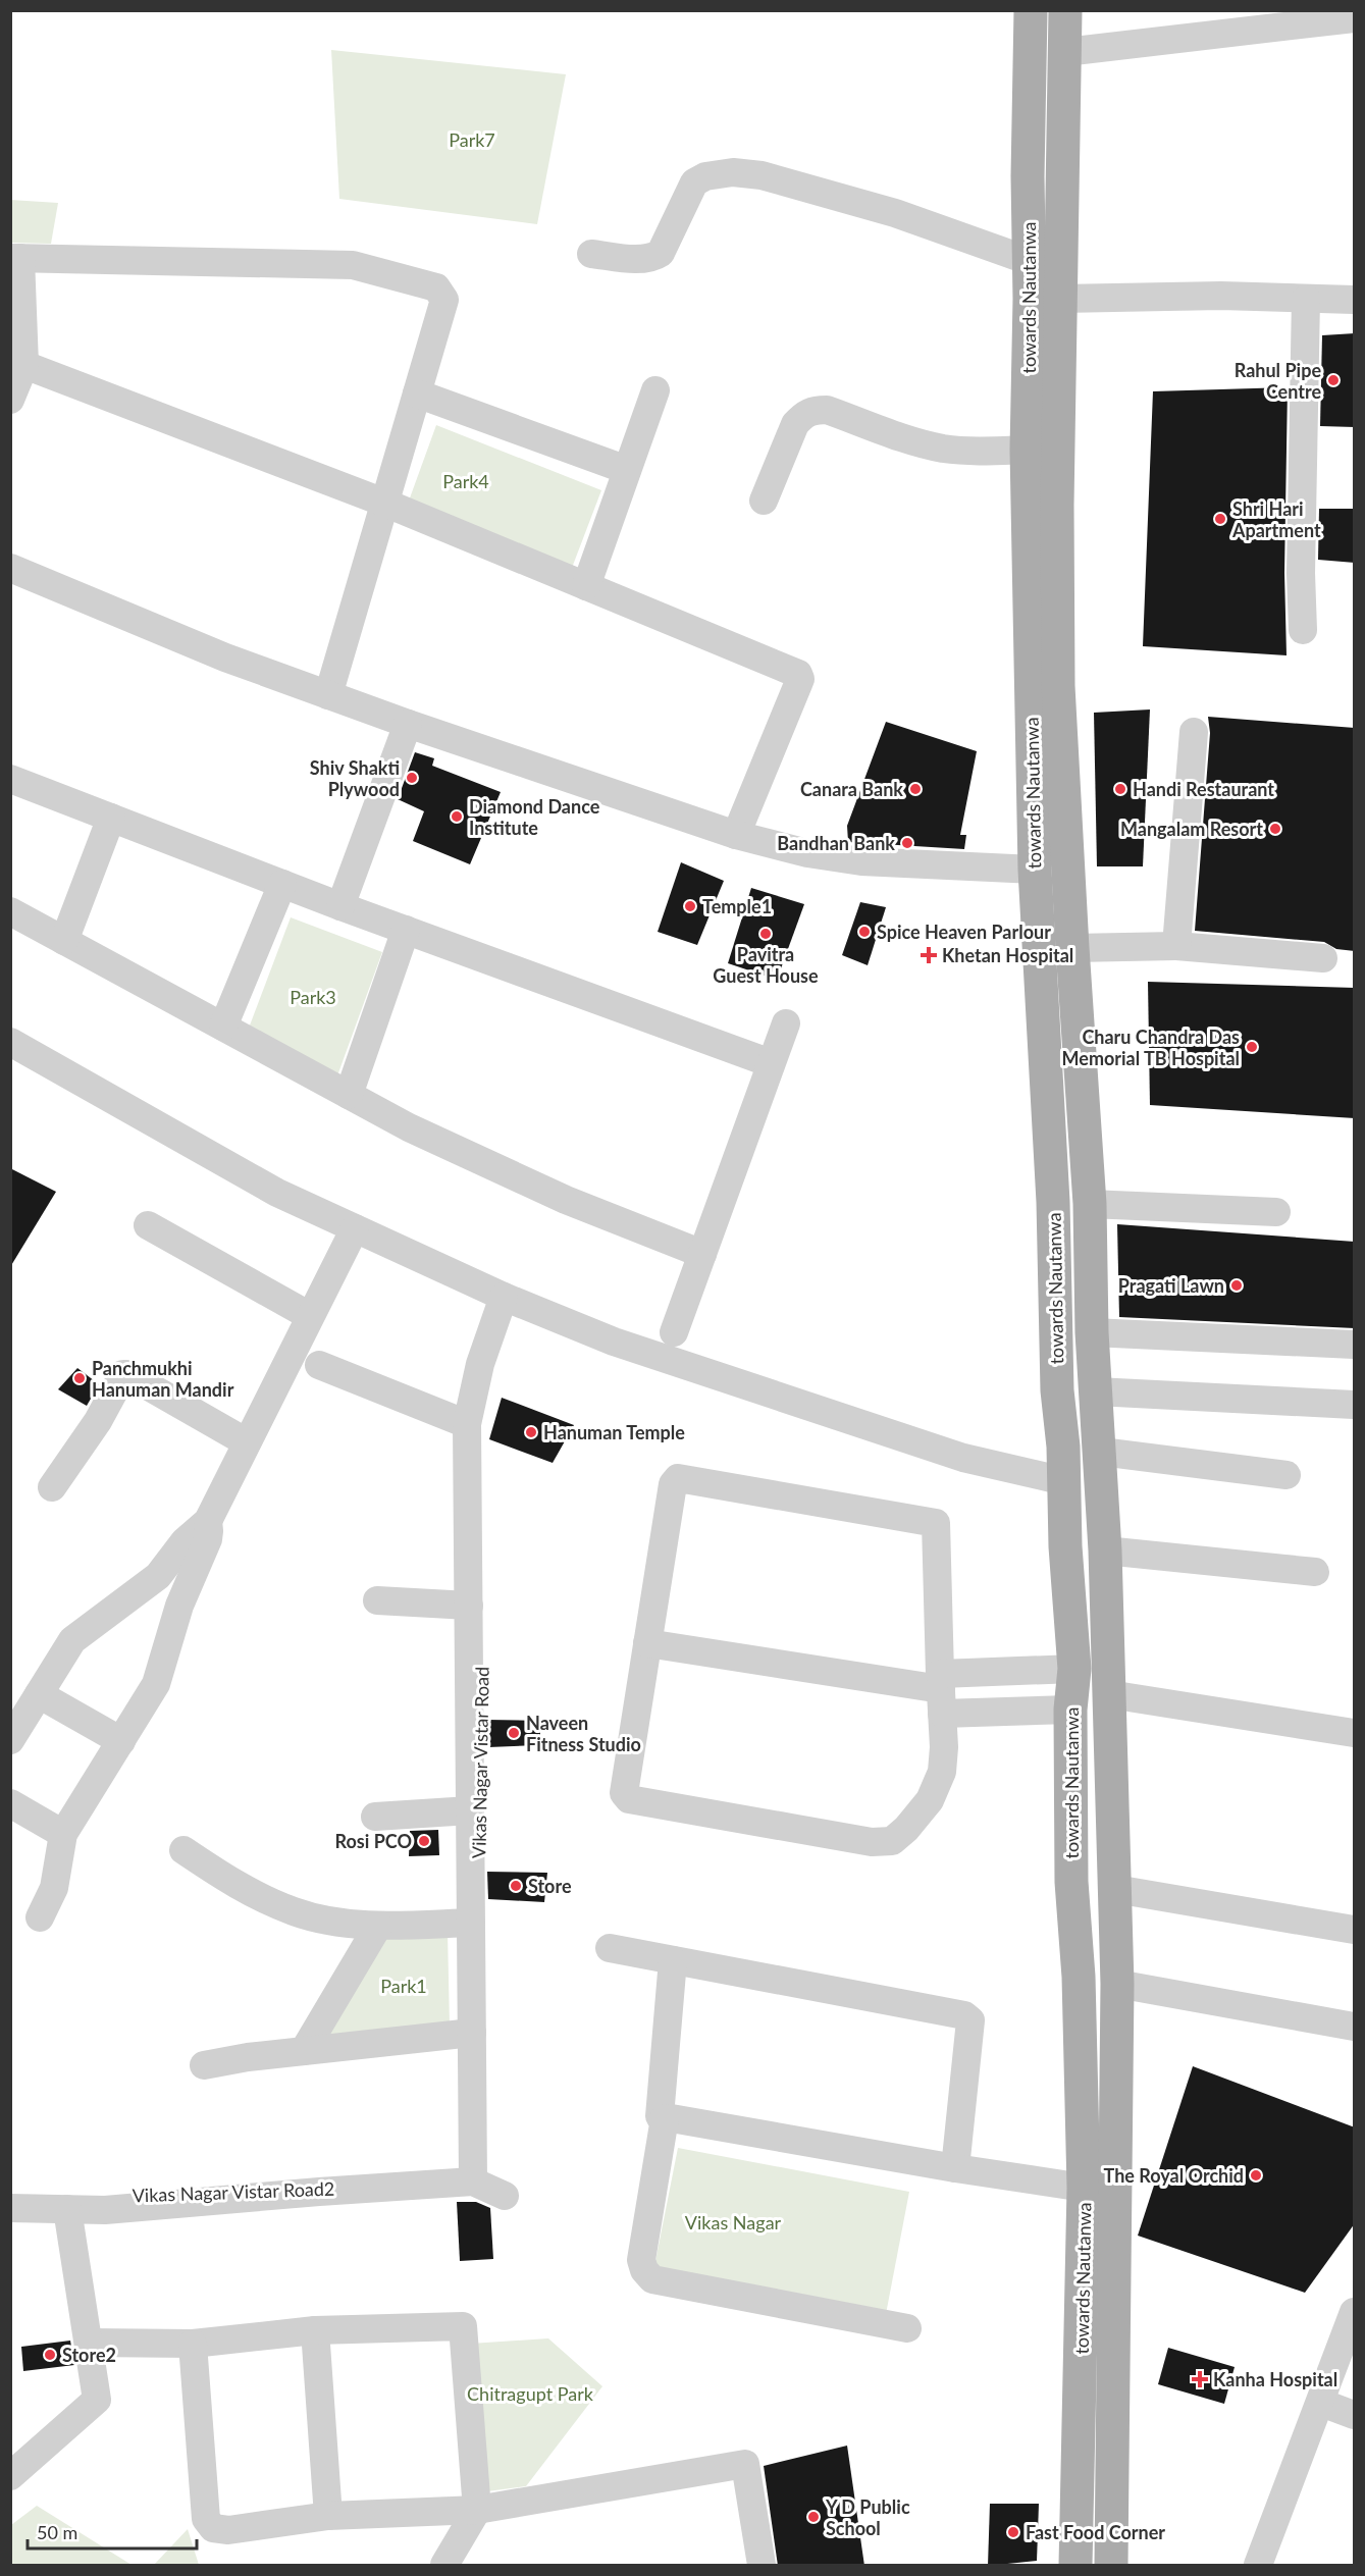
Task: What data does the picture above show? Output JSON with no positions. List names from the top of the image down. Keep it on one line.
{"streets":{"main road":["towards Nautanwa"],"street":["Vikas Nagar Vistar Road","Vikas Nagar Vistar Road2"]},"crossings":[["Vikas Nagar Vistar Road","Vikas Nagar Vistar Road2"]],"parks":["Park7","Park4","Park3","Park1","Vikas Nagar","Chitragupt Park"],"places":{"other":["Rahul Pipe Centre","Shri Hari Apartment","Shiv Shakti Plywood","Canara Bank","Handi Restaurant","Diamond Dance Institute","Mangalam Resort","Bandhan Bank","Temple1","Spice Heaven Parlour","Pavitra Guest House","Charu Chandra Das Memorial TB Hospital","Pragati Lawn","Panchmukhi Hanuman Mandir","Hanuman Temple","Naveen Fitness Studio","Rosi PCO","Store","The Royal Orchid","Store2","Y D Public School","Fast Food Corner"],"health":["Khetan Hospital","Kanha Hospital"]},"scale_bar":"50 m"}
